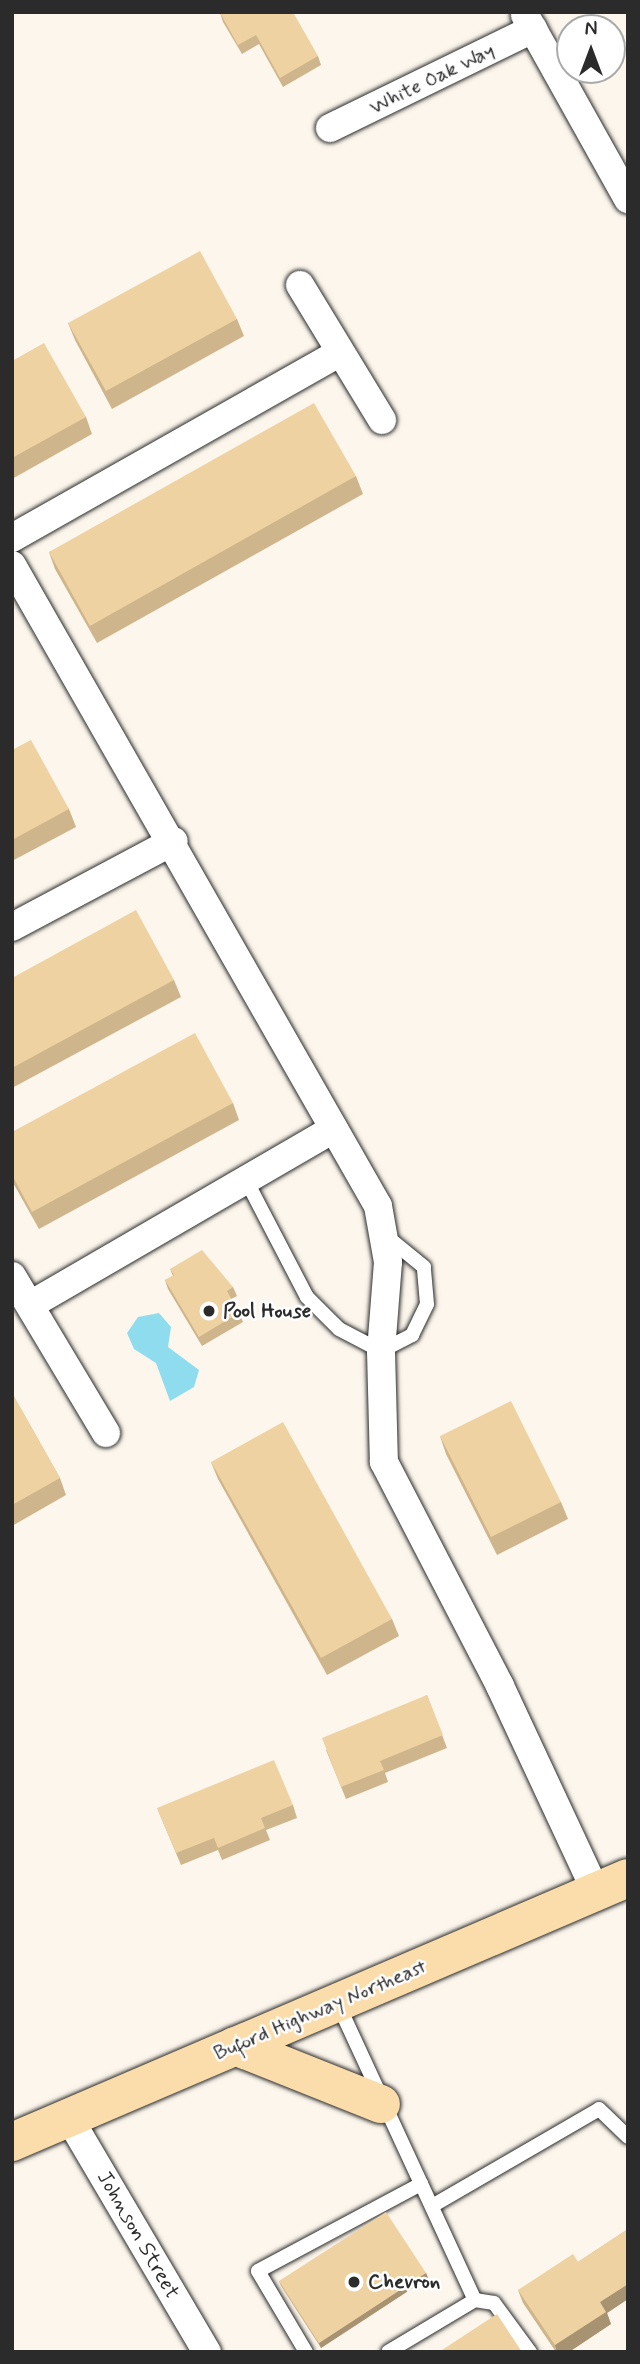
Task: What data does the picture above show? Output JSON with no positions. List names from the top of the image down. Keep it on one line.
{"streets":{"main road":["Buford Highway Northeast"],"street":["White Oak Way","Johnson Street"]},"crossings":[["Buford Highway Northeast","Johnson Street"]],"places":["Pool House","Chevron"],"north":"top"}
